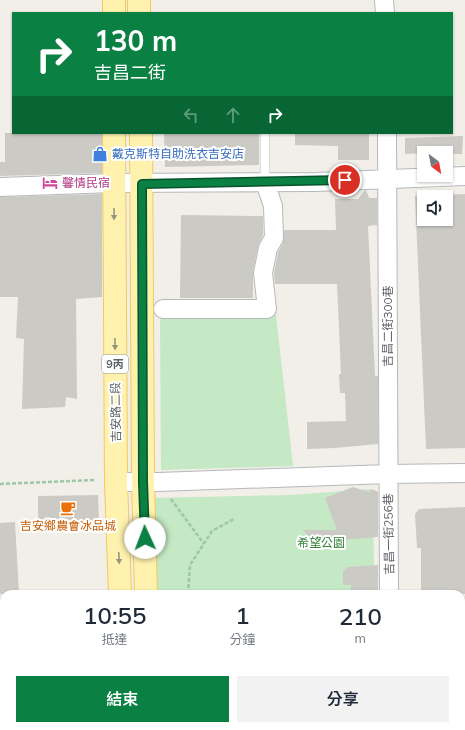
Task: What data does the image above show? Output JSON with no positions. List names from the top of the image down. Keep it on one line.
{"streets":{"main road":["9丙","吉安路二段"],"street":["吉昌二街300巷","吉昌一街256巷"]},"crossings":[["吉昌二街300巷","吉昌一街256巷"]],"parks":["希望公園"],"places":{"shop":["戴克斯特自助洗衣吉安店"],"hotel":["馨情民宿"],"cafe":["吉安鄉農會冰品城"]},"north":"bottom right","page":{"turn":["130 m","吉昌二街"],"eta":["10:55","抵達","1","分鐘","210","m"],"buttons":["結束","分享"]}}
